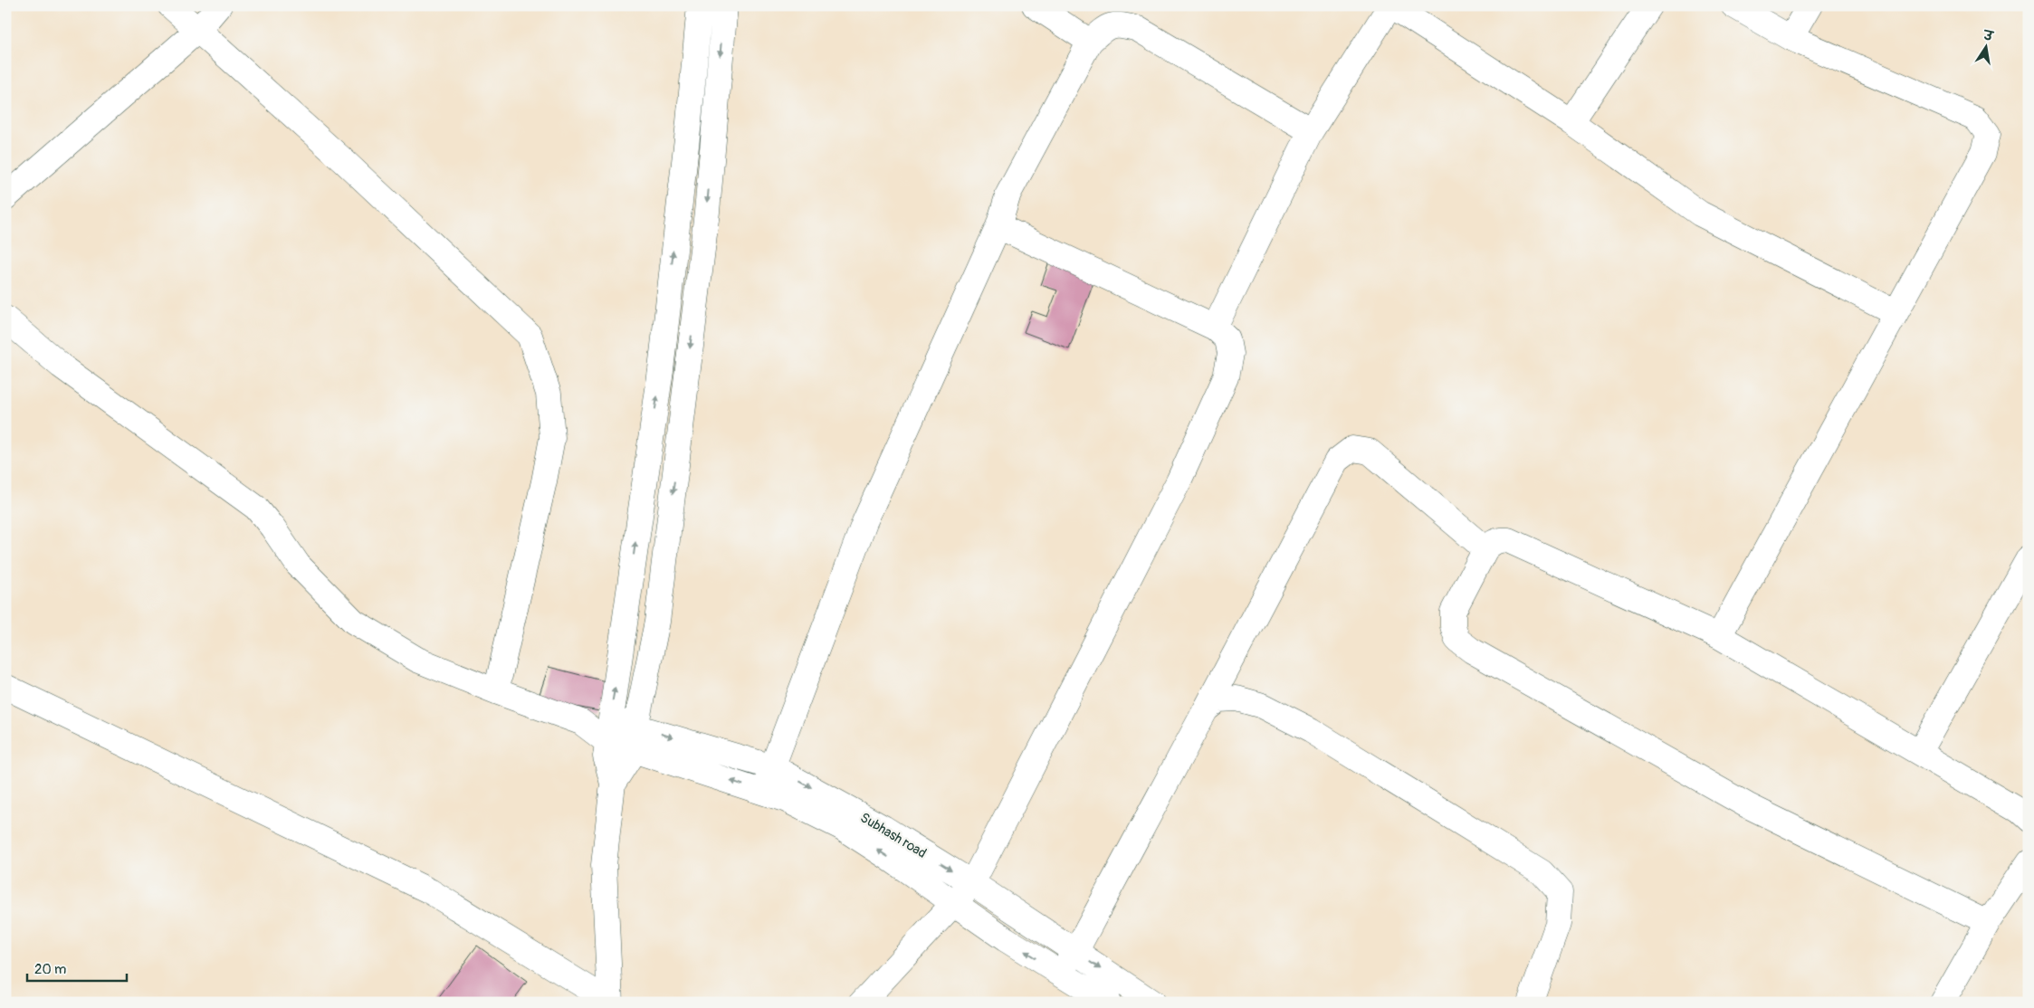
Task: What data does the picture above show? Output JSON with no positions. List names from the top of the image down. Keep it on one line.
{"streets":{"street":["Subhash road"]},"scale_bar":"20 m","north":"top"}
